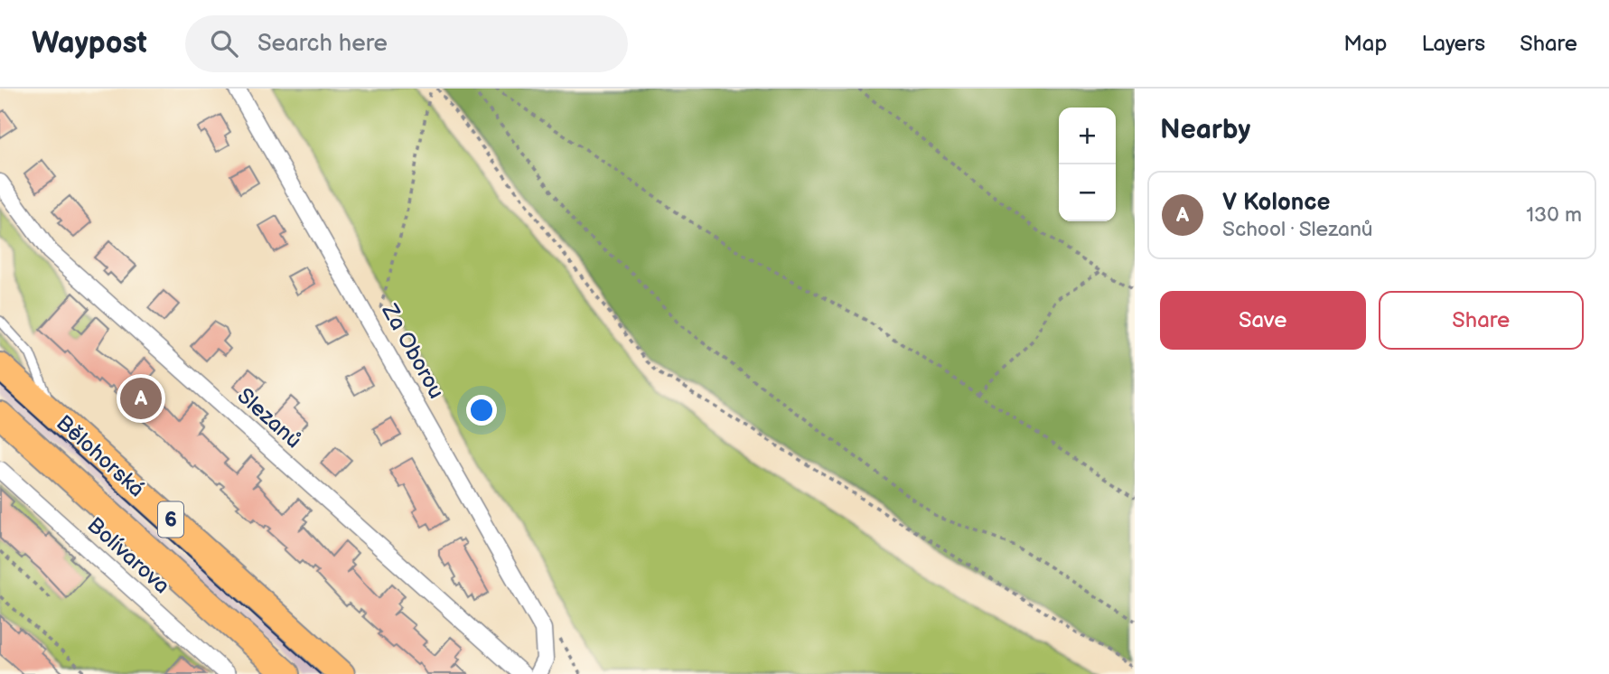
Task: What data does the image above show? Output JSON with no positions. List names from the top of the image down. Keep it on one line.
{"streets":{"main road":["Bělohorská","6"],"street":["Za Oborou","Slezanů","Bolívarova"]},"page":{"header":"Waypost","search":"Search here","nav":["Map","Layers","Share"],"heading":"Nearby","map_buttons":["+","−"],"list":[{"mark":"A","name":"V Kolonce","note":"School · Slezanů","value":"130 m"}],"buttons":["Save","Share"],"pins":"A"}}
